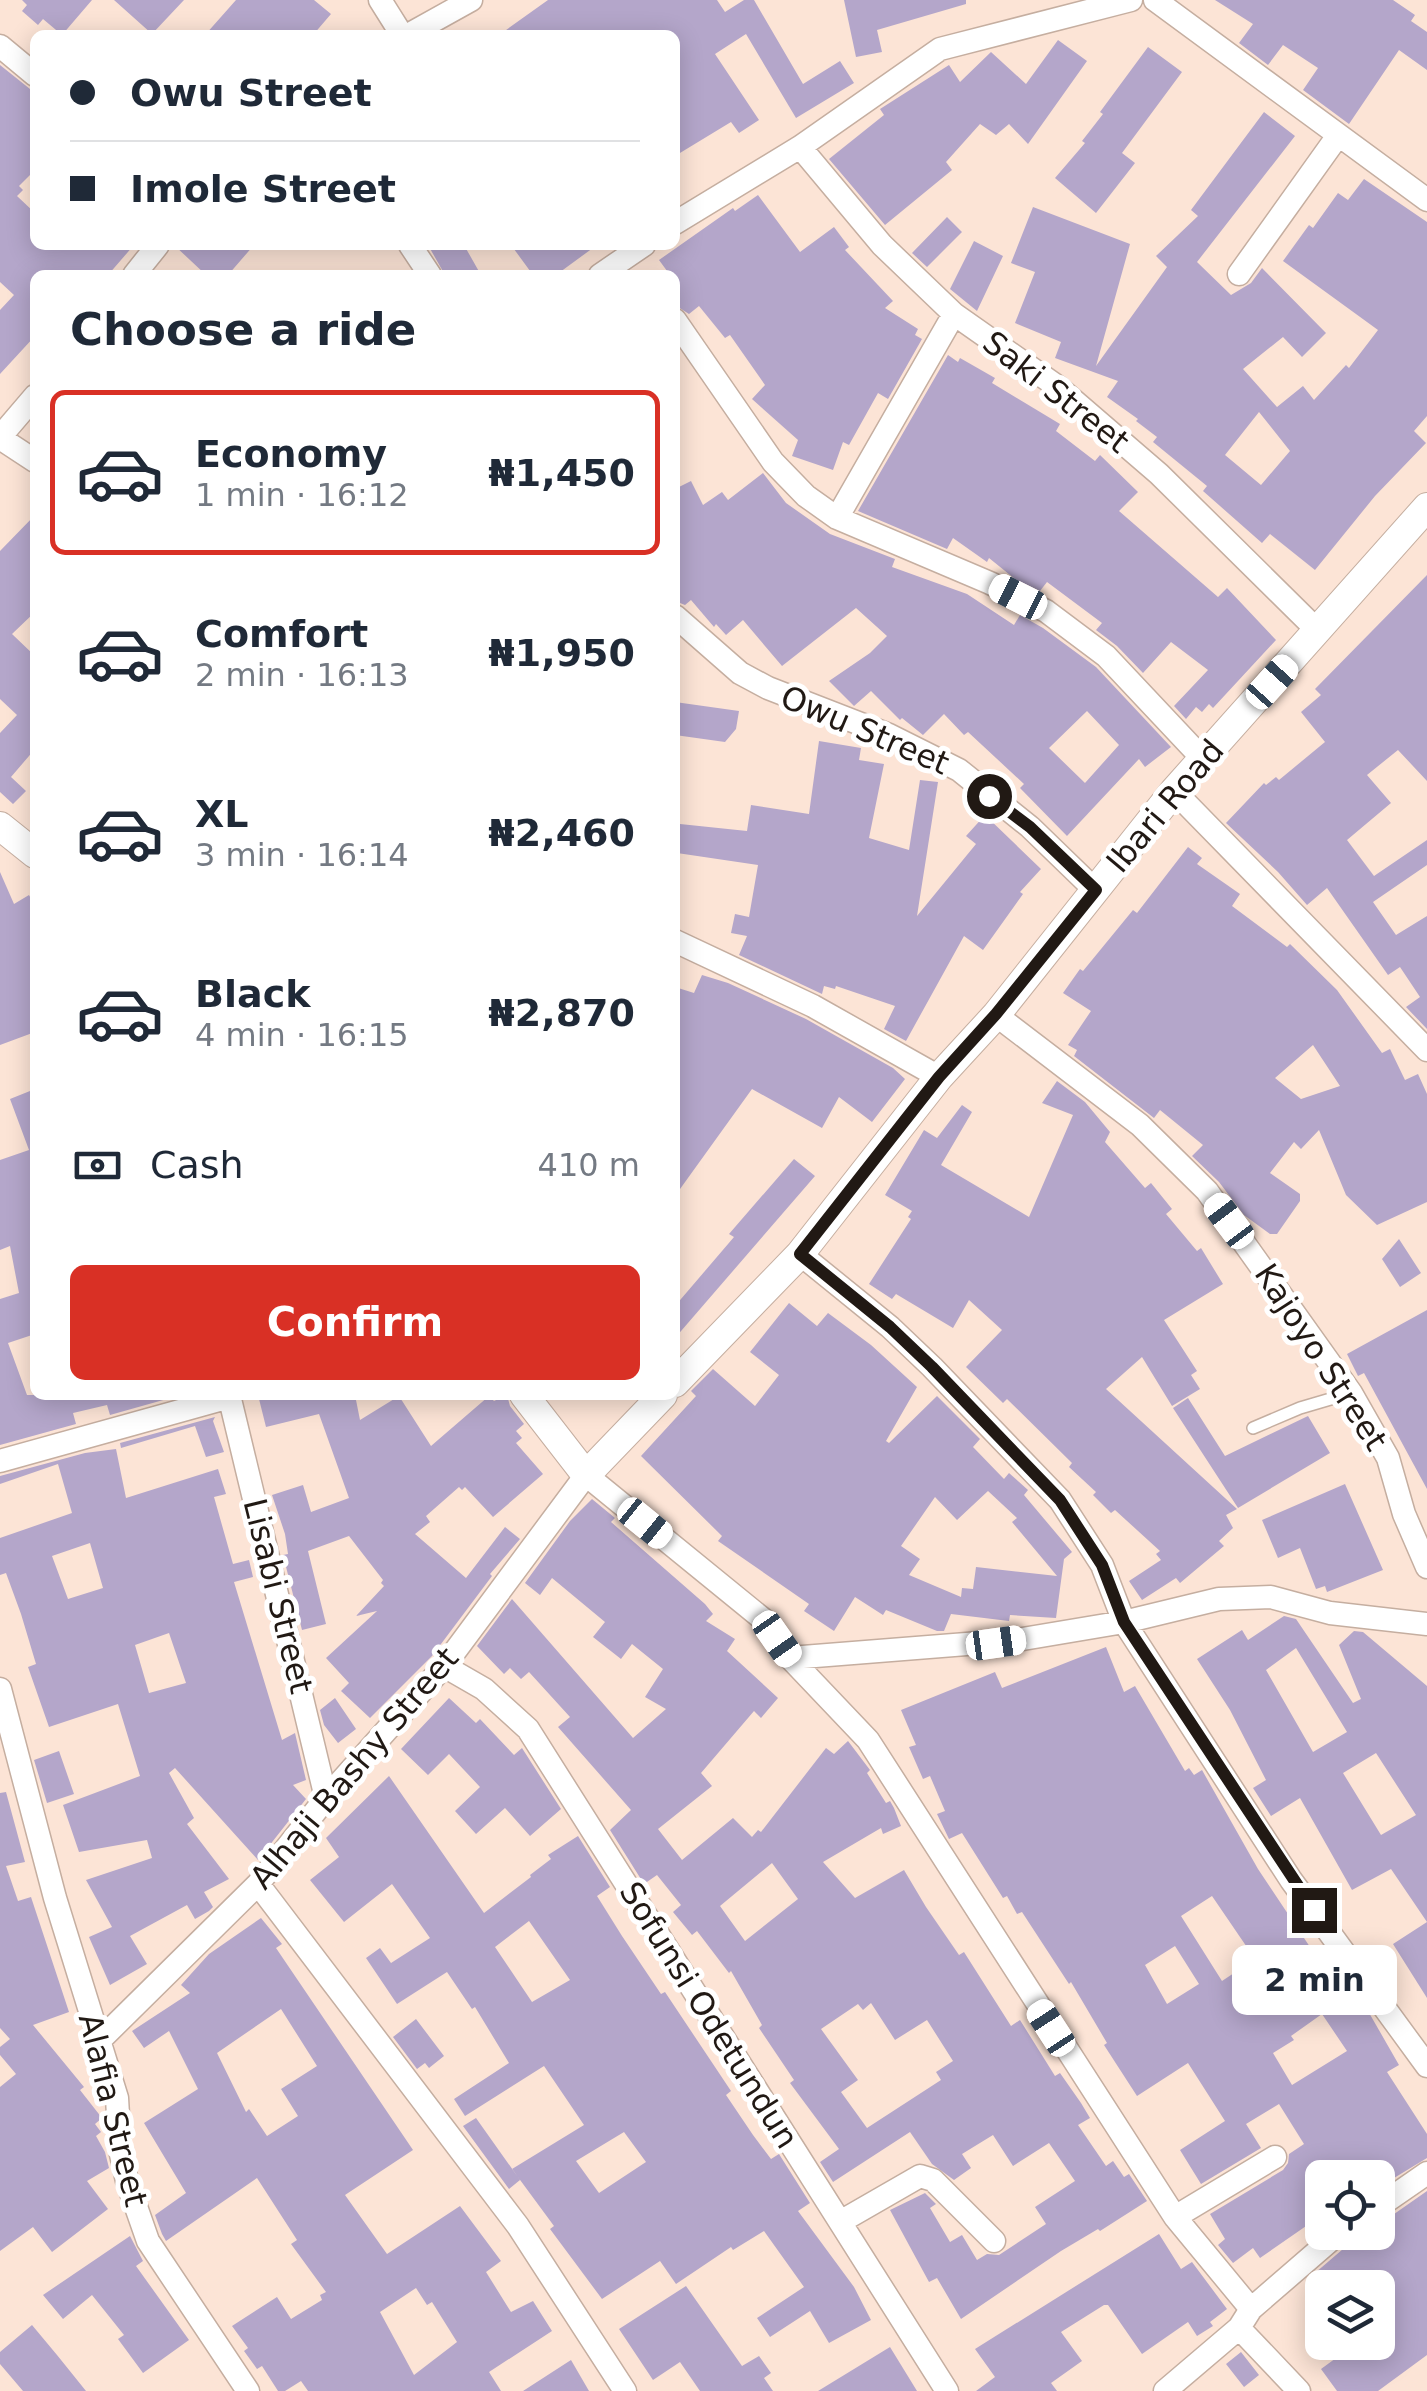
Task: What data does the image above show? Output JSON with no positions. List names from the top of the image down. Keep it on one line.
{"streets":{"street":["Saki Street","Owu Street","Ibari Road","Kajoyo Street","Lisabi Street","Alhaji Bashy Street","Sofunsi Odetundun","Alafia Street"]},"crossings":[["Saki Street","Ibari Road"],["Owu Street","Ibari Road"],["Ibari Road","Kajoyo Street"],["Lisabi Street","Alhaji Bashy Street"],["Alhaji Bashy Street","Sofunsi Odetundun"],["Alhaji Bashy Street","Alafia Street"]],"page":{"banner":["Owu Street","Imole Street"],"heading":"Choose a ride","list":[{"name":"Economy","note":"1 min · 16:12","value":"₦1,450"},{"name":"Comfort","note":"2 min · 16:13","value":"₦1,950"},{"name":"XL","note":"3 min · 16:14","value":"₦2,460"},{"name":"Black","note":"4 min · 16:15","value":"₦2,870"}],"pay":["Cash","410 m"],"buttons":"Confirm","bubble":"2 min"}}
